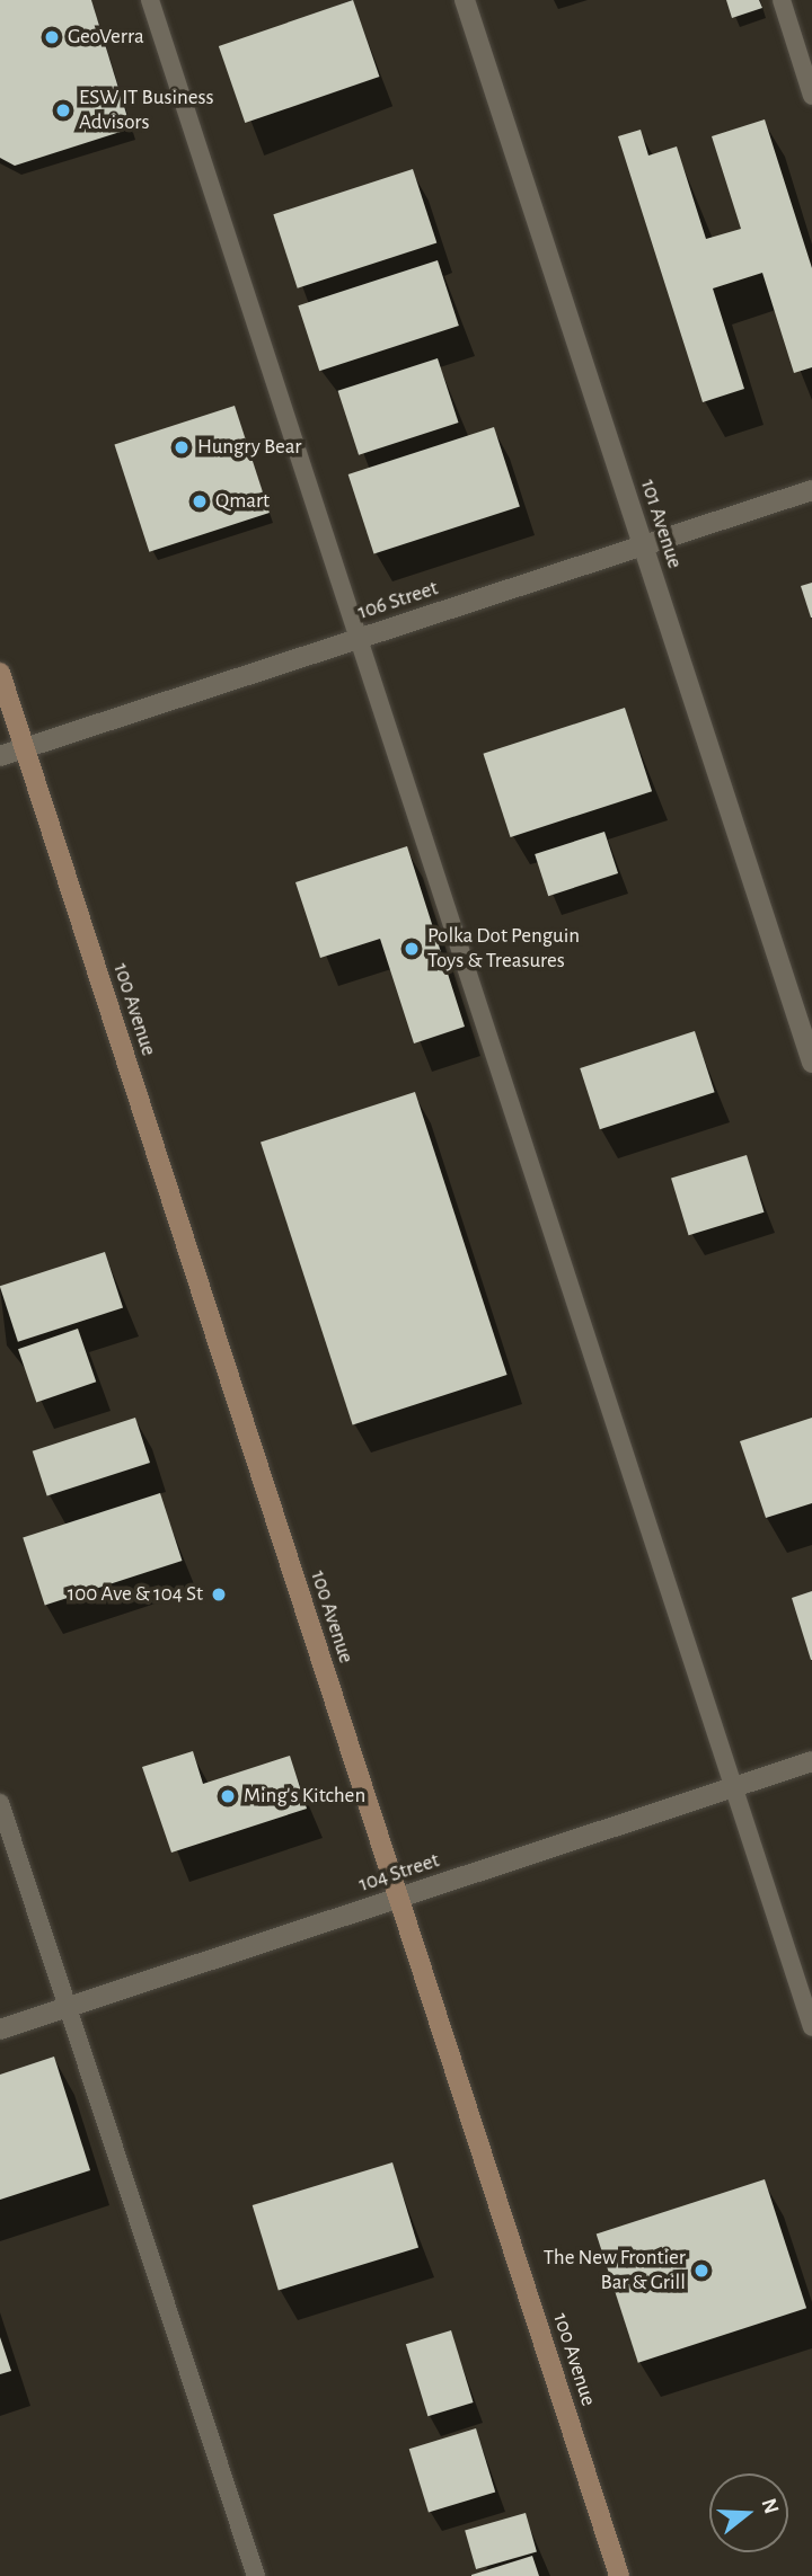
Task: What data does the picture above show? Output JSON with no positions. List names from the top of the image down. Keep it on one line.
{"streets":{"main road":["100 Avenue"],"street":["101 Avenue","106 Street","104 Street"]},"crossings":[["101 Avenue","106 Street"],["106 Street","100 Avenue"],["100 Avenue","104 Street"]],"places":["GeoVerra","ESW IT Business Advisors","Hungry Bear","Qmart","Polka Dot Penguin Toys & Treasures","100 Ave & 104 St","Ming's Kitchen","The New Frontier Bar & Grill"],"north":"right"}
